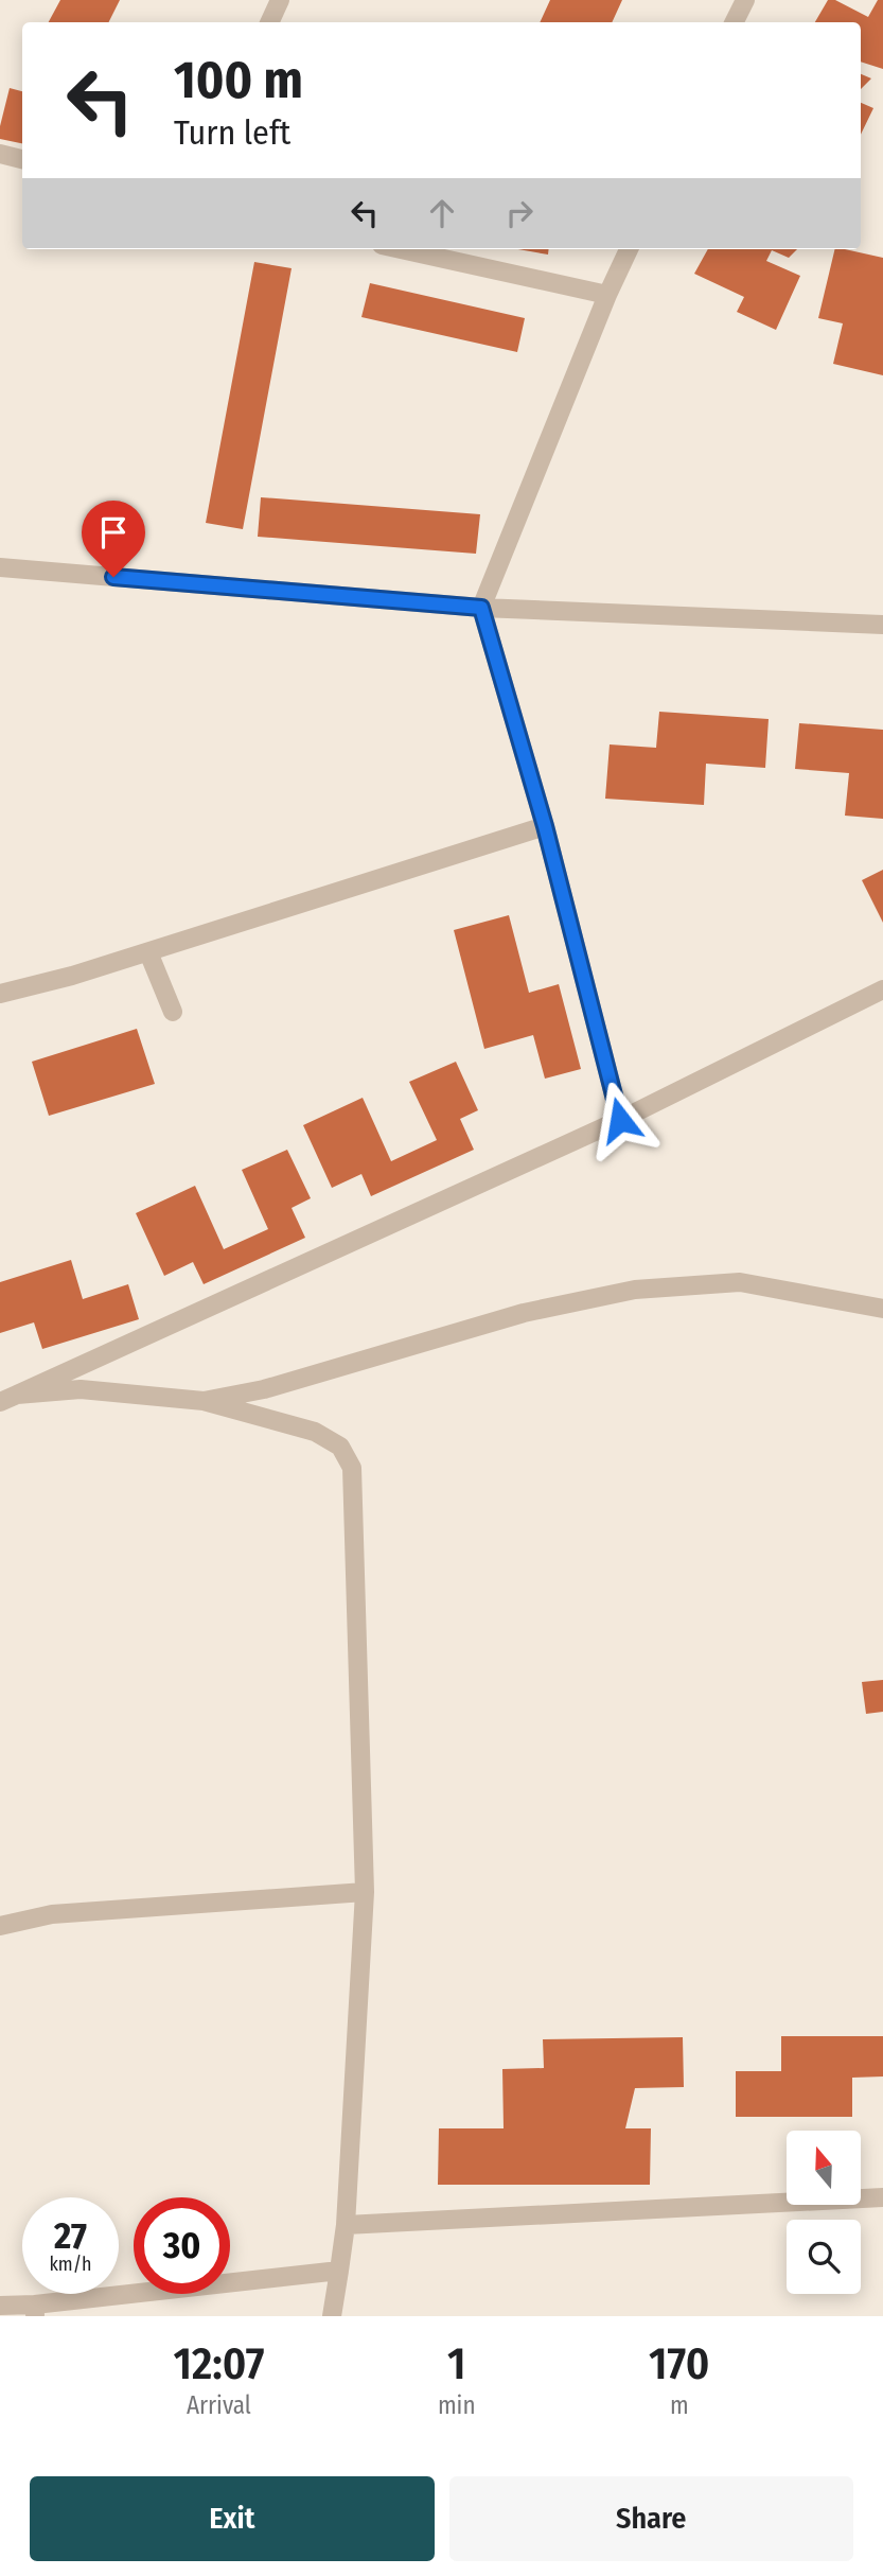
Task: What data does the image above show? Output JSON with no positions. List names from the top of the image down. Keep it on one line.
{"north":"top","page":{"turn":["100 m","Turn left"],"speed":"27 km/h","limit":"30","eta":["12:07","Arrival","1","min","170","m"],"buttons":["Exit","Share"]}}
